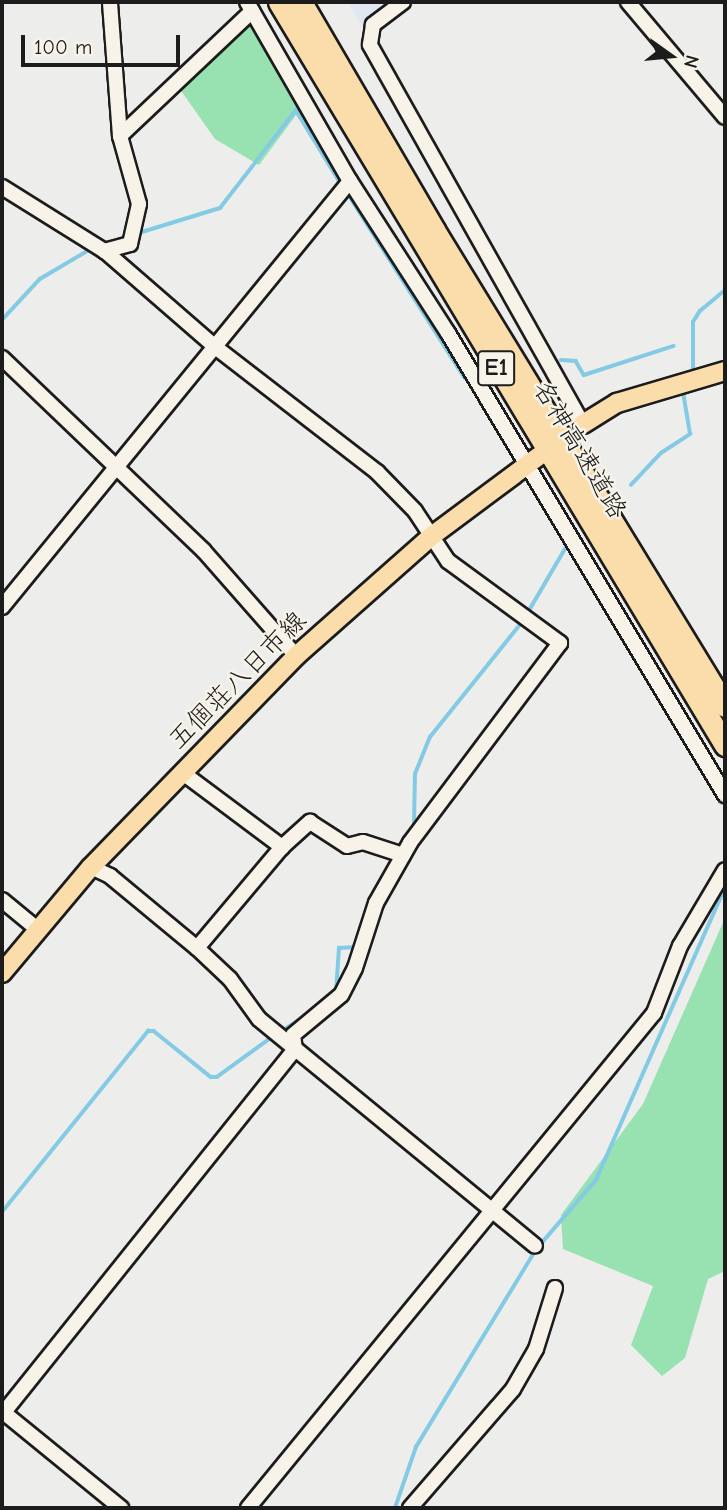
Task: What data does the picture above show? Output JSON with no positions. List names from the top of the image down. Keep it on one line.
{"streets":{"highway":["E1","名神高速道路"],"main road":["五個荘八日市線"]},"scale_bar":"100 m","north":"right"}
